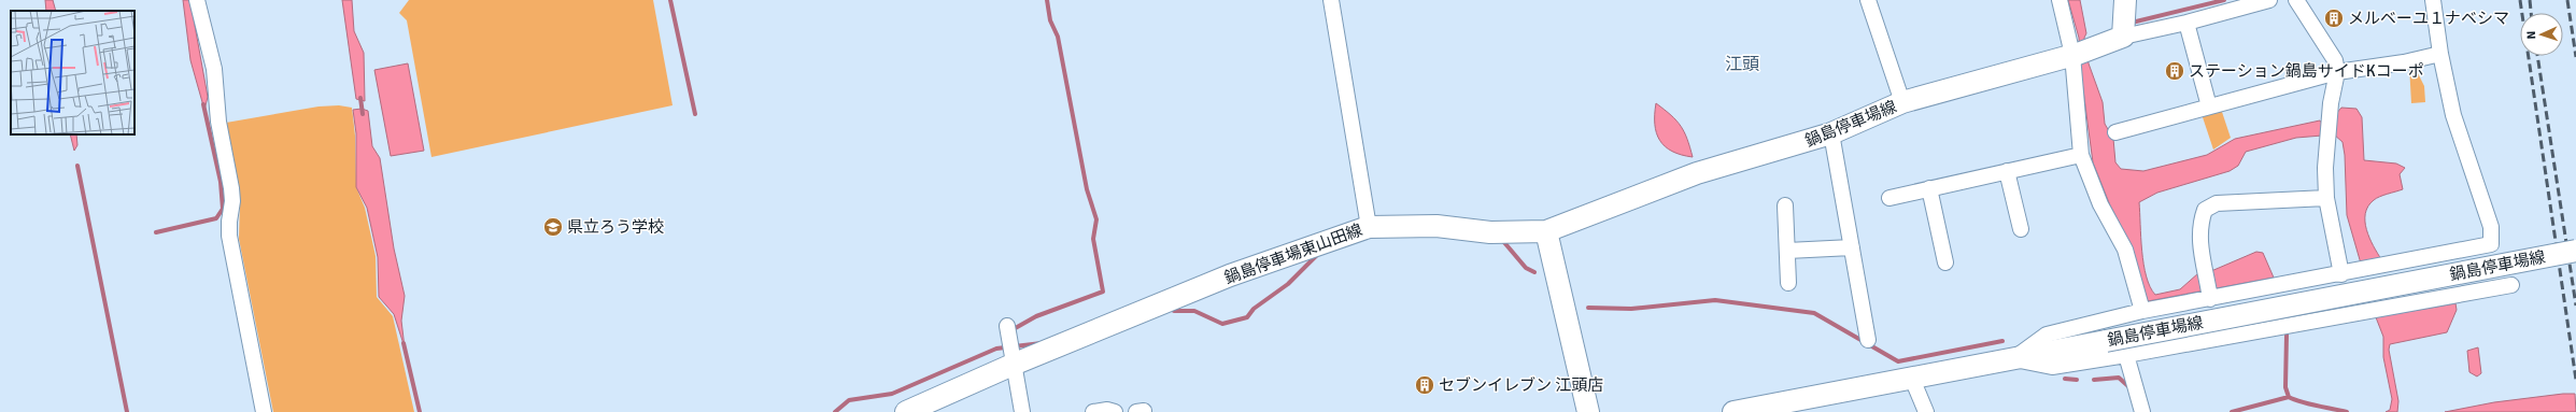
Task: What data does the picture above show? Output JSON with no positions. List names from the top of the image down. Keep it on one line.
{"streets":{"main road":["鍋島停車場線","鍋島停車場東山田線"]},"crossings":[["鍋島停車場線","鍋島停車場東山田線"]],"districts":["江頭"],"places":{"building":["メルベーユ１ナベシマ","ステーション鍋島サイドKコーポ","セブンイレブン 江頭店"],"school or university":["県立ろう学校"]},"north":"left"}
